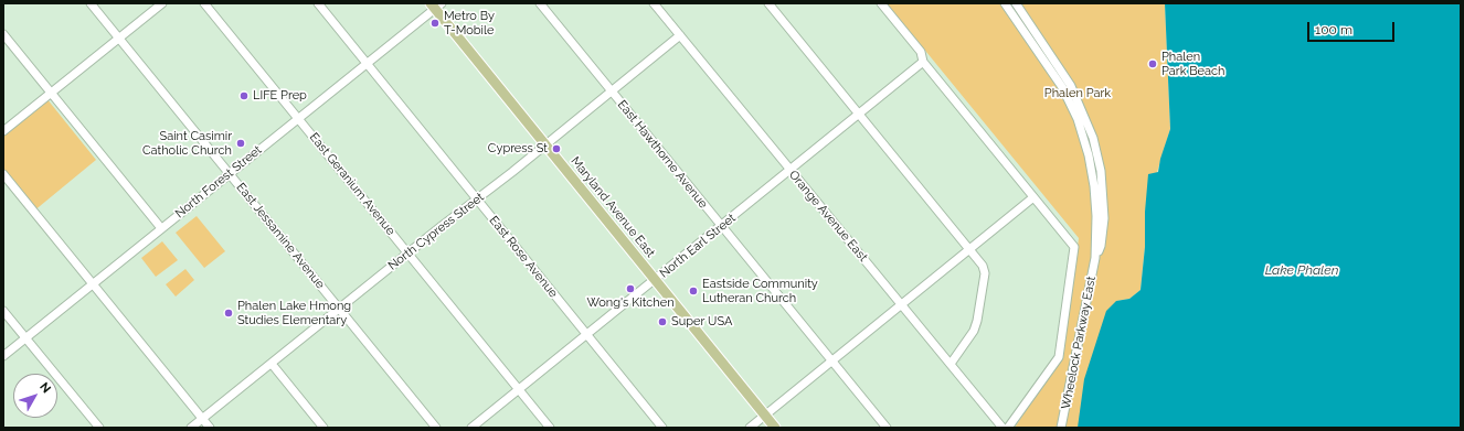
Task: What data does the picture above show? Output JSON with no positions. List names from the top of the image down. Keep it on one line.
{"streets":{"main road":["Maryland Avenue East"],"street":["East Hawthorne Avenue","North Forest Street","East Geranium Avenue","Orange Avenue East","North Cypress Street","East Jessamine Avenue","North Earl Street","East Rose Avenue","Wheelock Parkway East"]},"crossings":[["East Hawthorne Avenue","North Cypress Street"],["East Hawthorne Avenue","North Earl Street"],["North Forest Street","East Geranium Avenue"],["North Forest Street","Maryland Avenue East"],["North Forest Street","East Jessamine Avenue"],["North Forest Street","East Rose Avenue"],["East Geranium Avenue","North Cypress Street"],["East Geranium Avenue","North Earl Street"],["Maryland Avenue East","North Cypress Street"],["Maryland Avenue East","North Earl Street"],["Orange Avenue East","North Cypress Street"],["Orange Avenue East","North Earl Street"],["North Cypress Street","East Jessamine Avenue"],["North Cypress Street","East Rose Avenue"],["North Earl Street","East Rose Avenue"]],"water":["Lake Phalen"],"parks":["Phalen Park"],"places":["Metro By T-Mobile","Phalen Park Beach","LIFE Prep","Saint Casimir Catholic Church","Cypress St","Wong's Kitchen","Eastside Community Lutheran Church","Phalen Lake Hmong Studies Elementary","Super USA"],"scale_bar":"100 m","north":"top right"}
